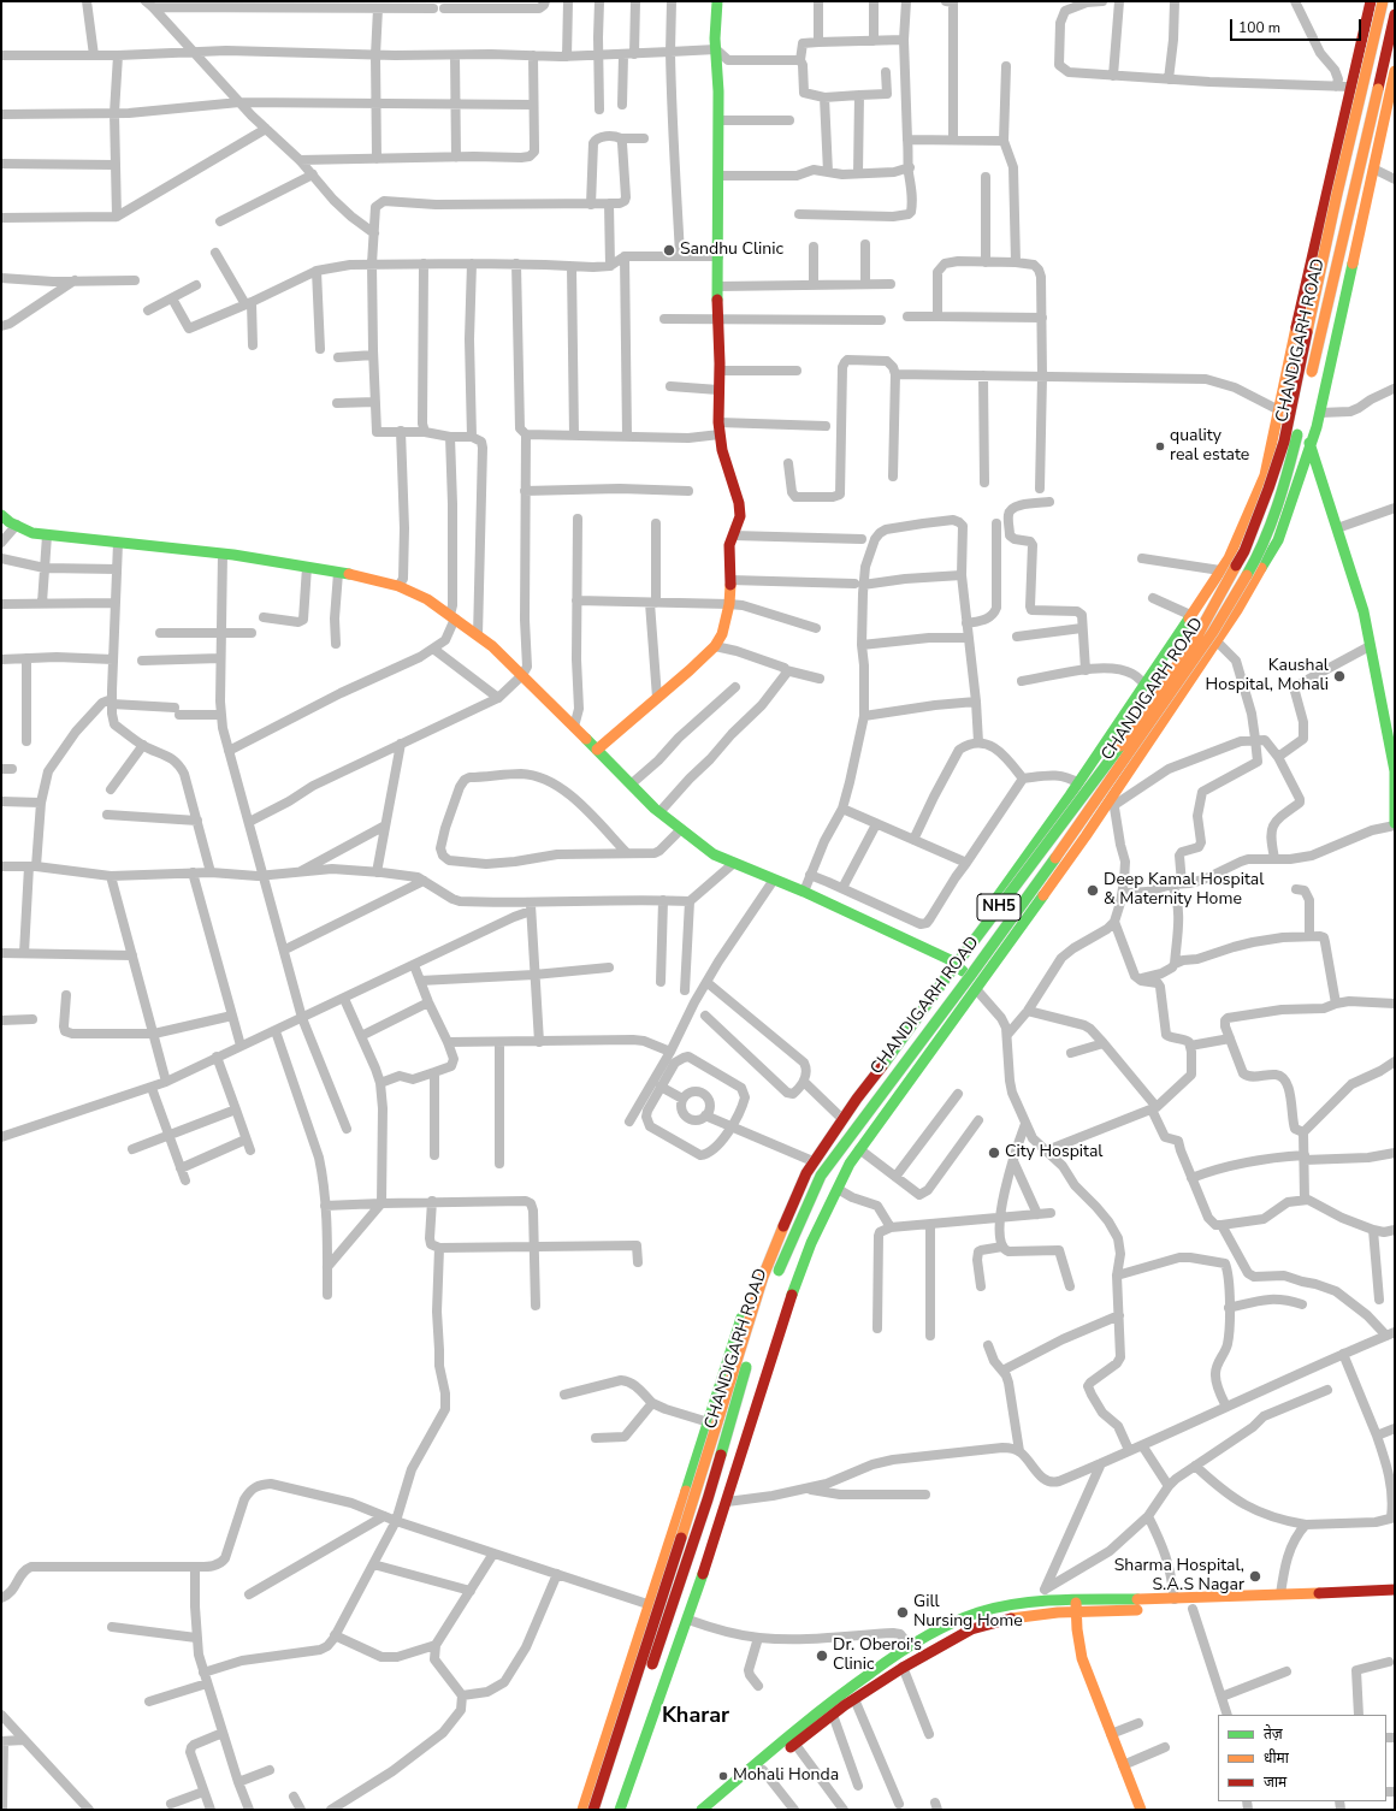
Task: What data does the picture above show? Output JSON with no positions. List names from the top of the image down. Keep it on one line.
{"streets":{"main road":["CHANDIGARH ROAD","NH5"]},"districts":["Kharar"],"places":["Sandhu Clinic","quality real estate","Kaushal Hospital, Mohali","Deep Kamal Hospital & Maternity Home","City Hospital","Sharma Hospital, S.A.S Nagar","Gill Nursing Home","Dr. Oberoi's Clinic","Mohali Honda"],"legend":["तेज़","धीमा","जाम"],"scale_bar":"100 m"}
